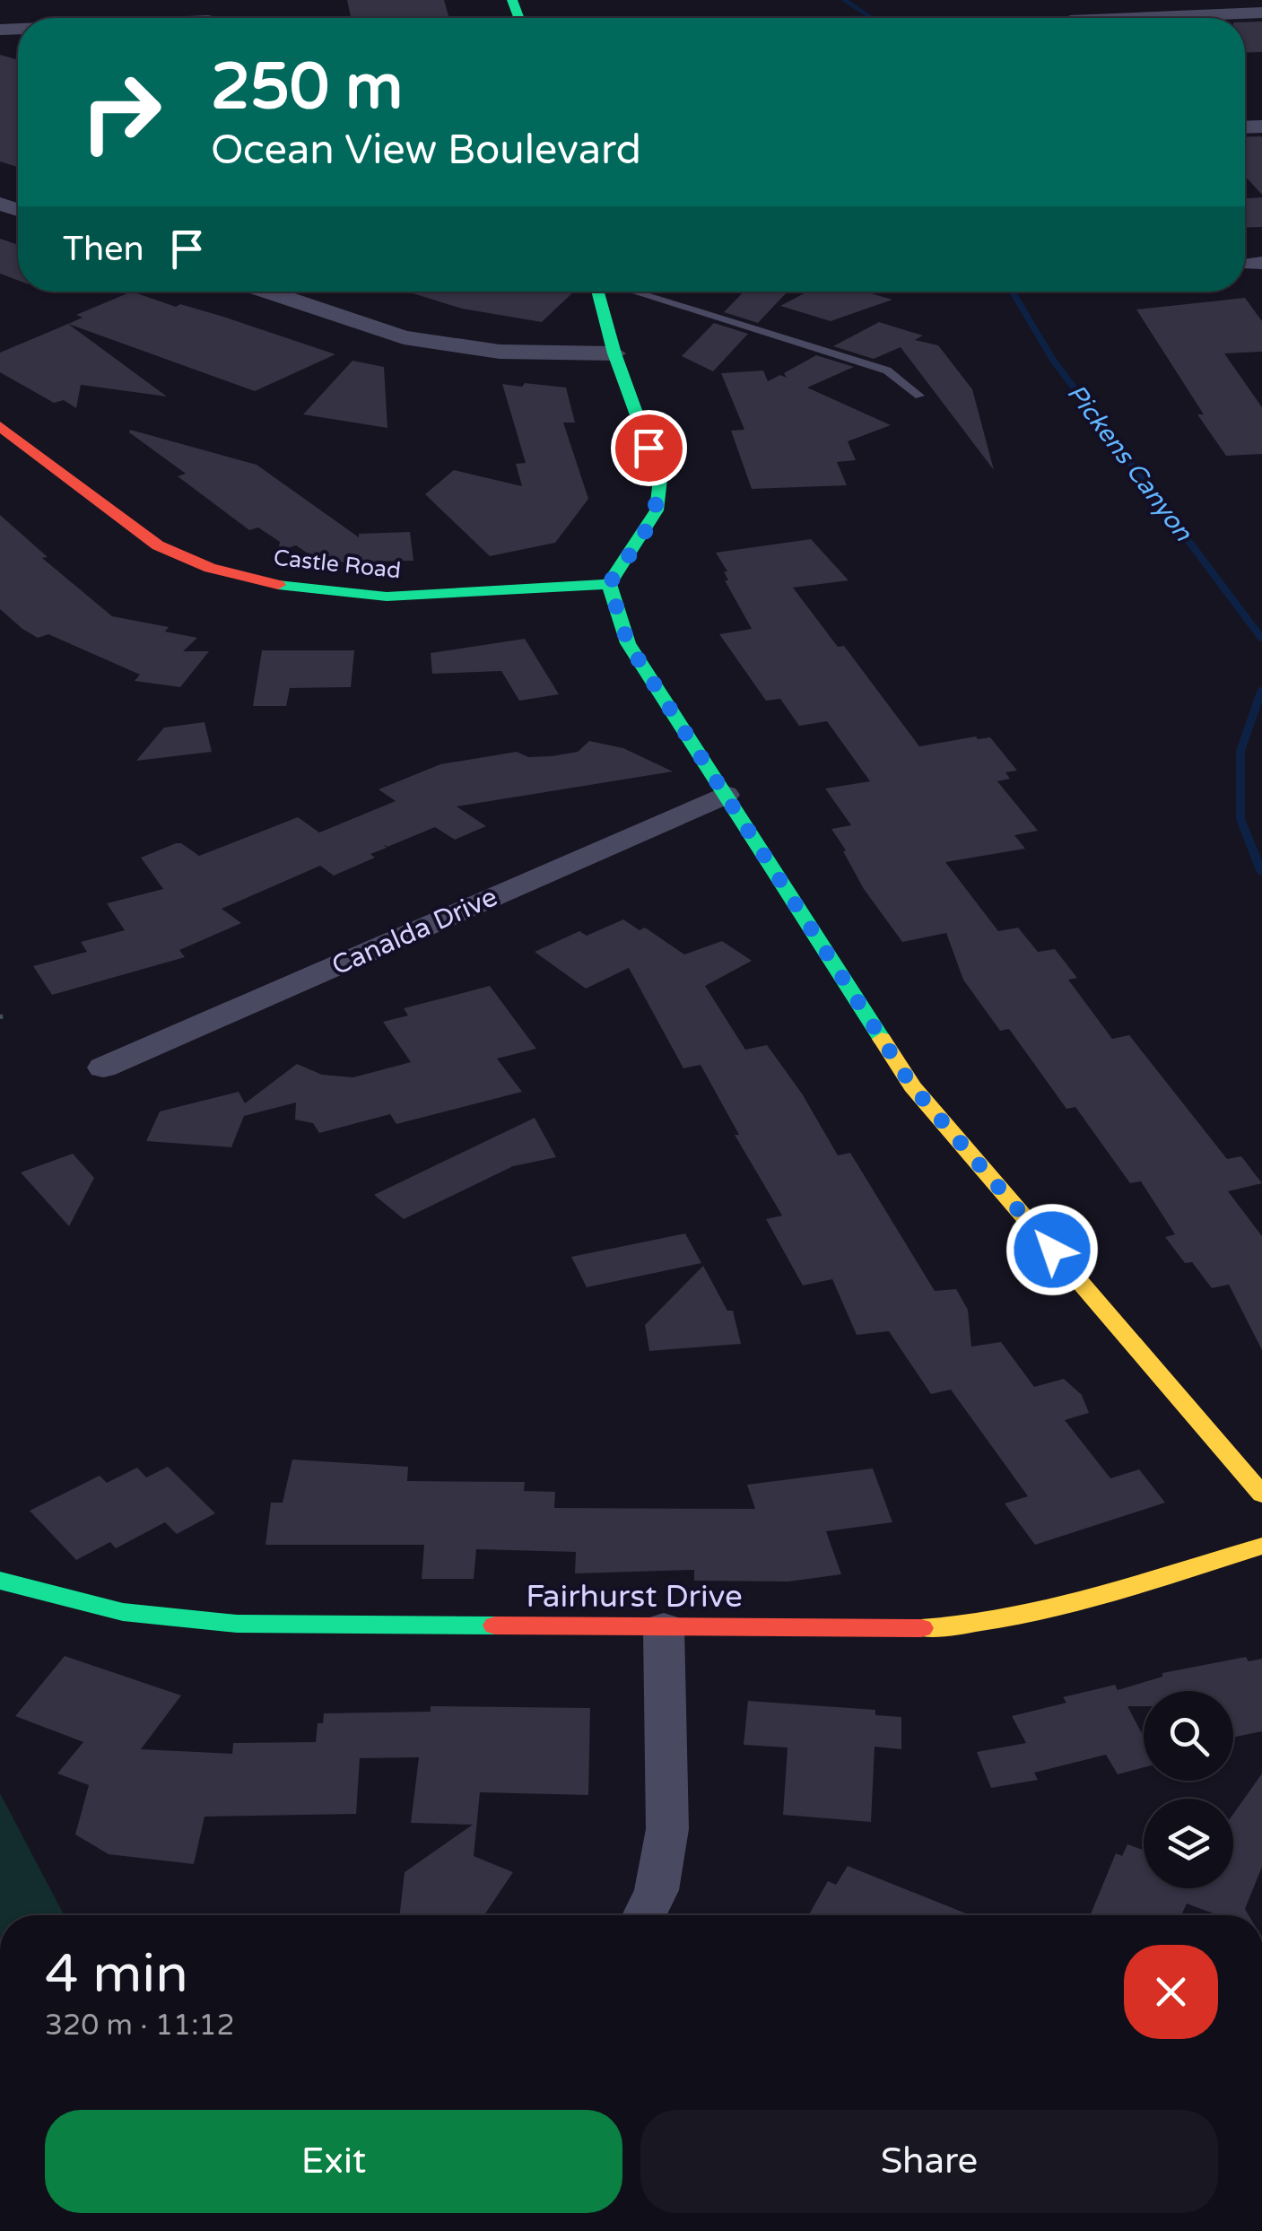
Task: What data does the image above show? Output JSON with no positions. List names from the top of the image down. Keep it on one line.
{"streets":{"street":["Castle Road","Canalda Drive","Fairhurst Drive"]},"water":["Pickens Canyon"],"page":{"turn":["250 m","Ocean View Boulevard"],"then":"Then","heading":["4 min","320 m · 11:12"],"buttons":["Exit","Share"]}}
